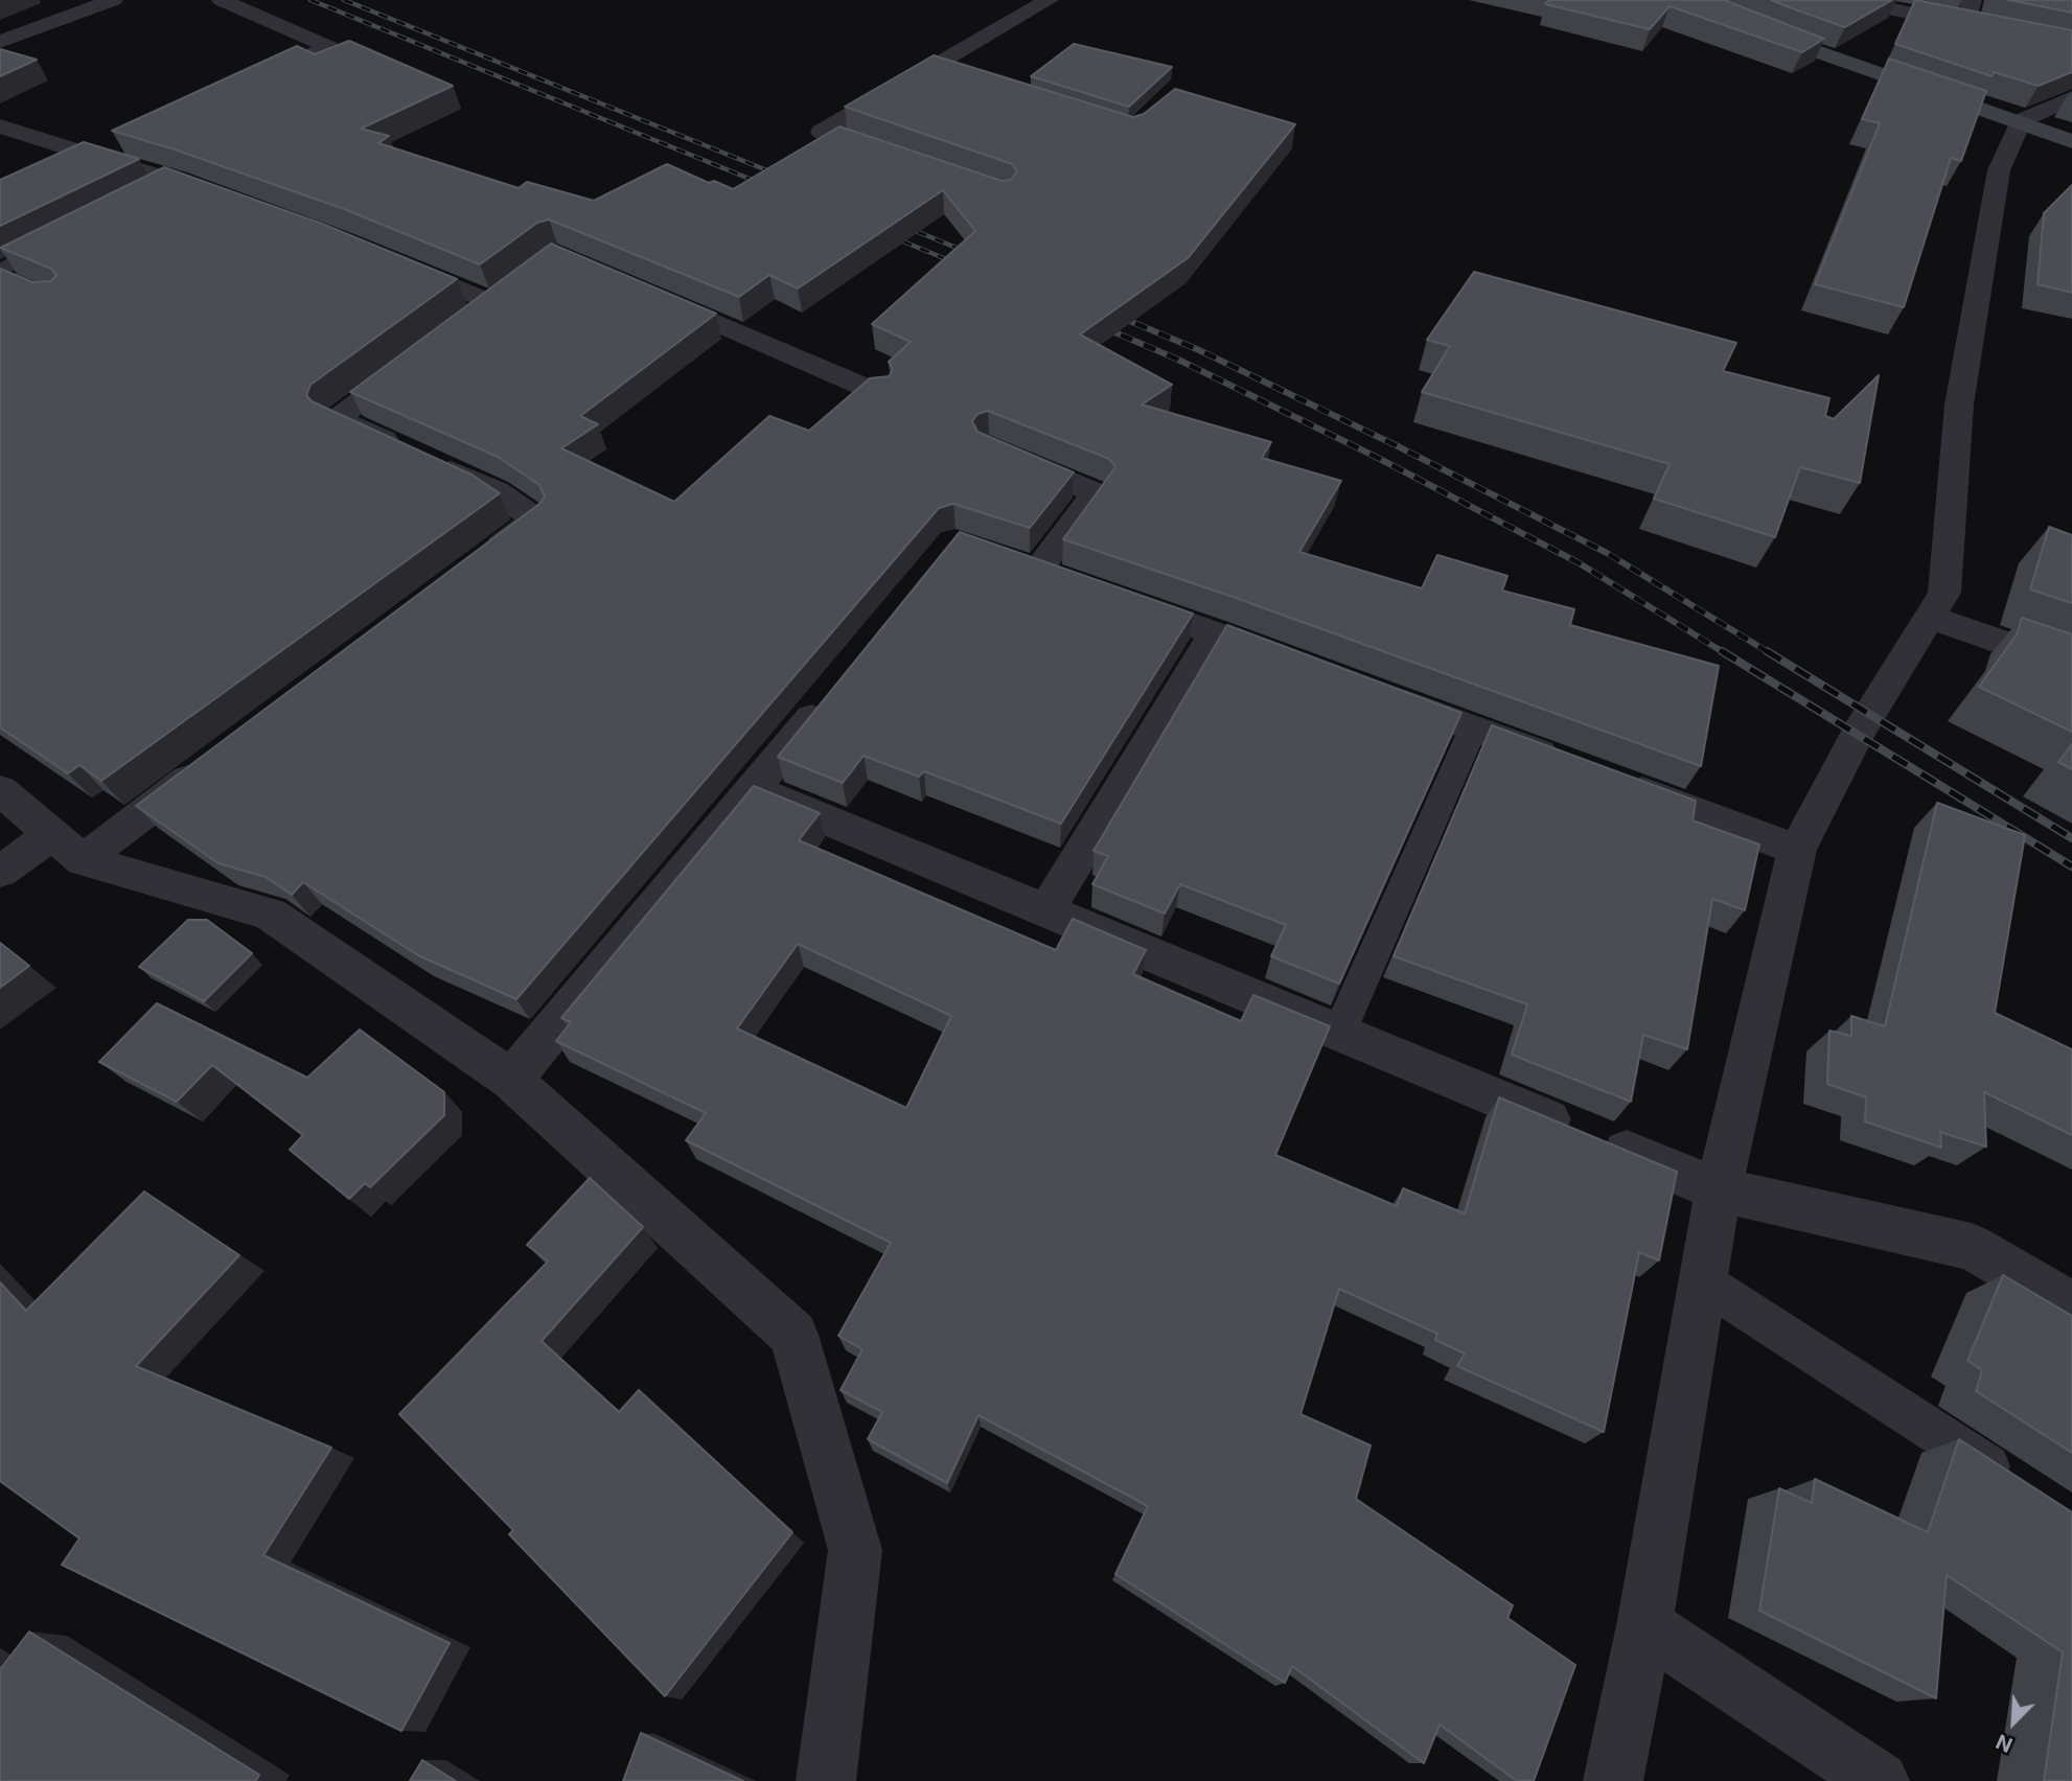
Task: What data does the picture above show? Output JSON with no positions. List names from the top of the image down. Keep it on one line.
{"north":"bottom left"}
